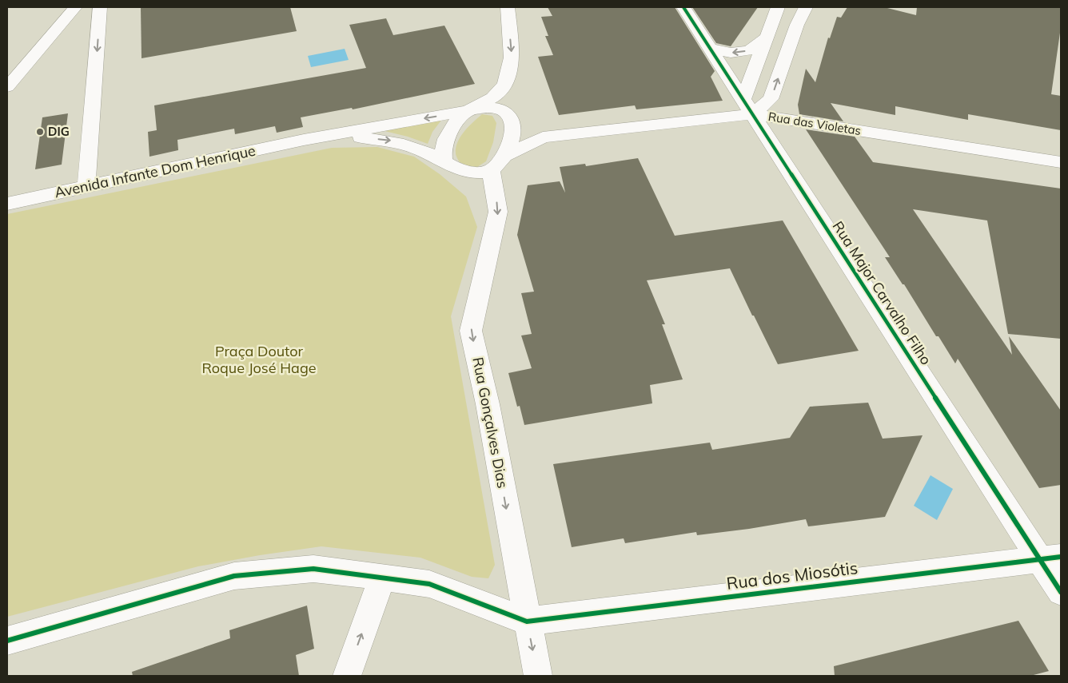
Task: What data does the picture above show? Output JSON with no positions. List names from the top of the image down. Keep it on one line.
{"streets":{"street":["Rua das Violetas","Avenida Infante Dom Henrique","Rua Major Carvalho Filho","Rua Gonçalves Dias","Rua dos Miosótis"]},"crossings":[["Rua das Violetas","Avenida Infante Dom Henrique"],["Rua das Violetas","Rua Major Carvalho Filho"],["Rua das Violetas","Rua Gonçalves Dias"],["Avenida Infante Dom Henrique","Rua Gonçalves Dias"],["Rua Major Carvalho Filho","Rua dos Miosótis"],["Rua Gonçalves Dias","Rua dos Miosótis"]],"one_way":["Rua Gonçalves Dias"],"parks":["Praça Doutor Roque José Hage"],"places":["DIG"]}
